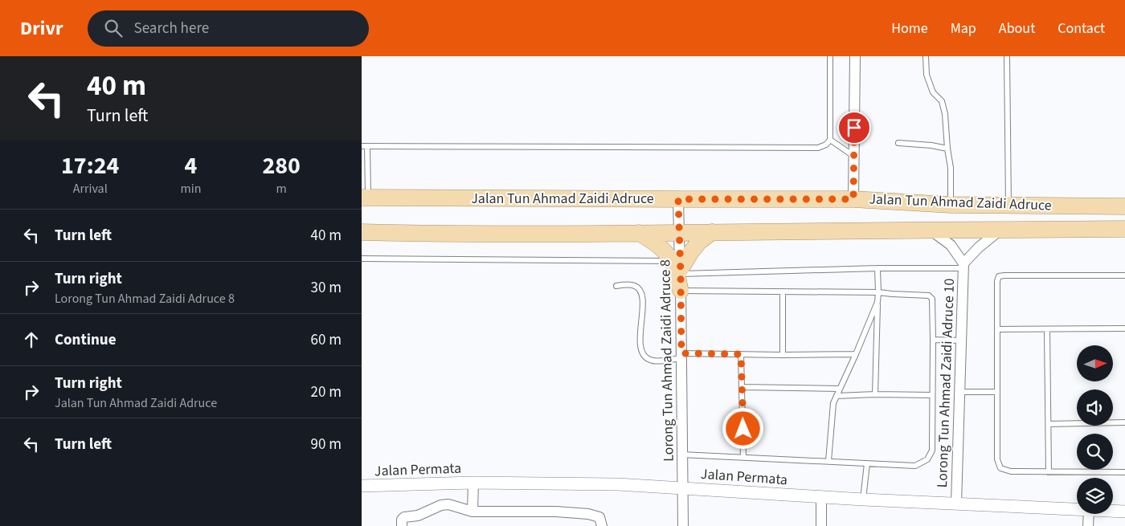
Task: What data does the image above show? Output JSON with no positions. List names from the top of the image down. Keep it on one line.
{"streets":{"main road":["Jalan Tun Ahmad Zaidi Adruce"],"street":["Lorong Tun Ahmad Zaidi Adruce 8","Lorong Tun Ahmad Zaidi Adruce 10","Jalan Permata"]},"crossings":[["Jalan Tun Ahmad Zaidi Adruce","Lorong Tun Ahmad Zaidi Adruce 8"],["Jalan Tun Ahmad Zaidi Adruce","Lorong Tun Ahmad Zaidi Adruce 10"],["Lorong Tun Ahmad Zaidi Adruce 8","Jalan Permata"],["Lorong Tun Ahmad Zaidi Adruce 10","Jalan Permata"]],"north":"right","page":{"header":"Drivr","search":"Search here","nav":["Home","Map","About","Contact"],"turn":["40 m","Turn left"],"eta":["17:24","Arrival","4","min","280","m"],"list":[{"name":"Turn left","value":"40 m"},{"name":"Turn right","note":"Lorong Tun Ahmad Zaidi Adruce 8","value":"30 m"},{"name":"Continue","value":"60 m"},{"name":"Turn right","note":"Jalan Tun Ahmad Zaidi Adruce","value":"20 m"},{"name":"Turn left","value":"90 m"}]}}
